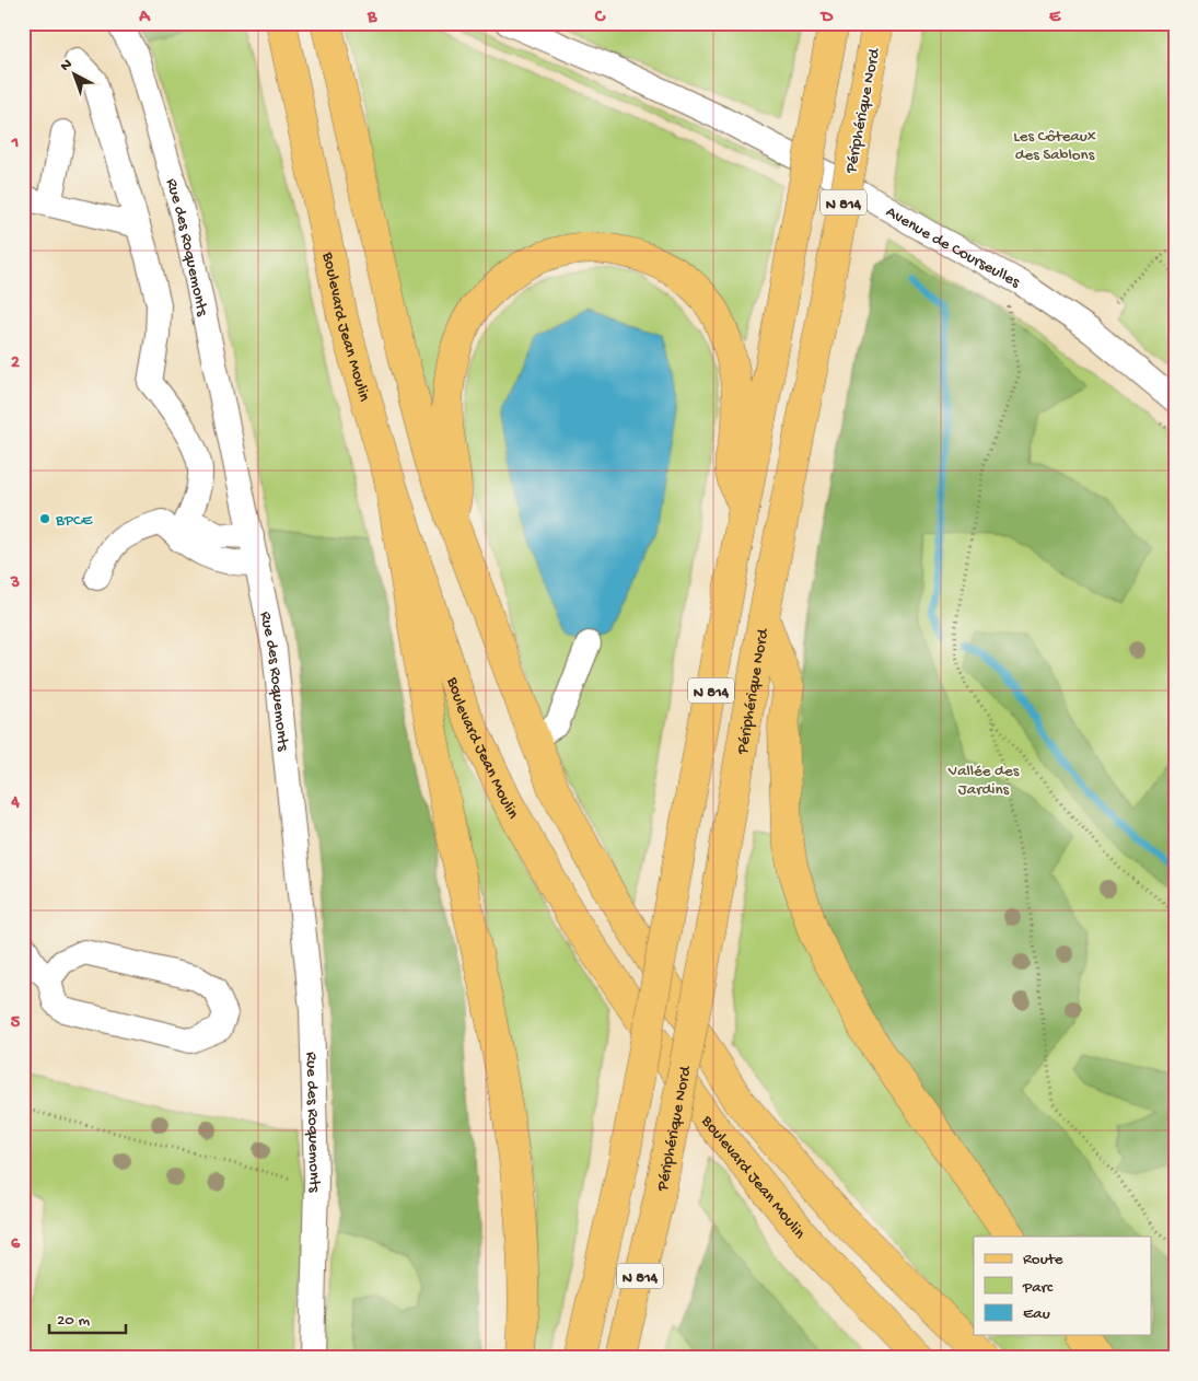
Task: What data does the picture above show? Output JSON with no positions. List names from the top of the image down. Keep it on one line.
{"streets":{"main road":["Périphérique Nord","N 814","Boulevard Jean Moulin"],"street":["Avenue de Courseulles","Rue des Roquemonts"]},"parks":["Les Côteaux des Sablons","Vallée des Jardins"],"places":["BPCE"],"legend":["Route","Parc","Eau"],"scale_bar":"20 m","north":"top left","grid":{"columns":["A","B","C","D","E"],"rows":["1","2","3","4","5","6"]}}
